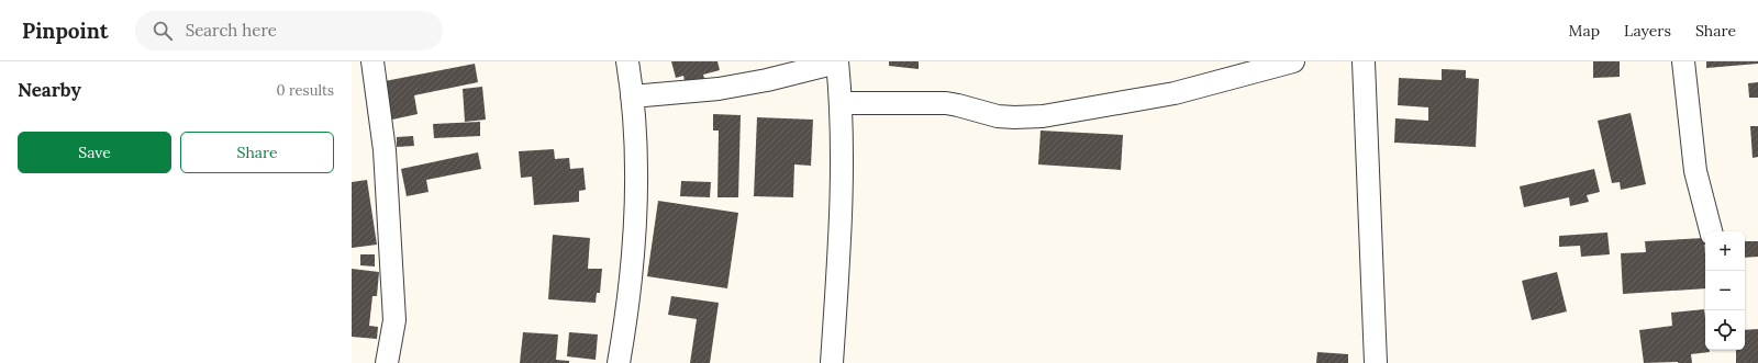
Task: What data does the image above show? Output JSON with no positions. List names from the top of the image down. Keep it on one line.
{"page":{"header":"Pinpoint","search":"Search here","nav":["Map","Layers","Share"],"heading":["Nearby","0 results"],"buttons":["Save","Share"],"map_buttons":["+","−"]}}
